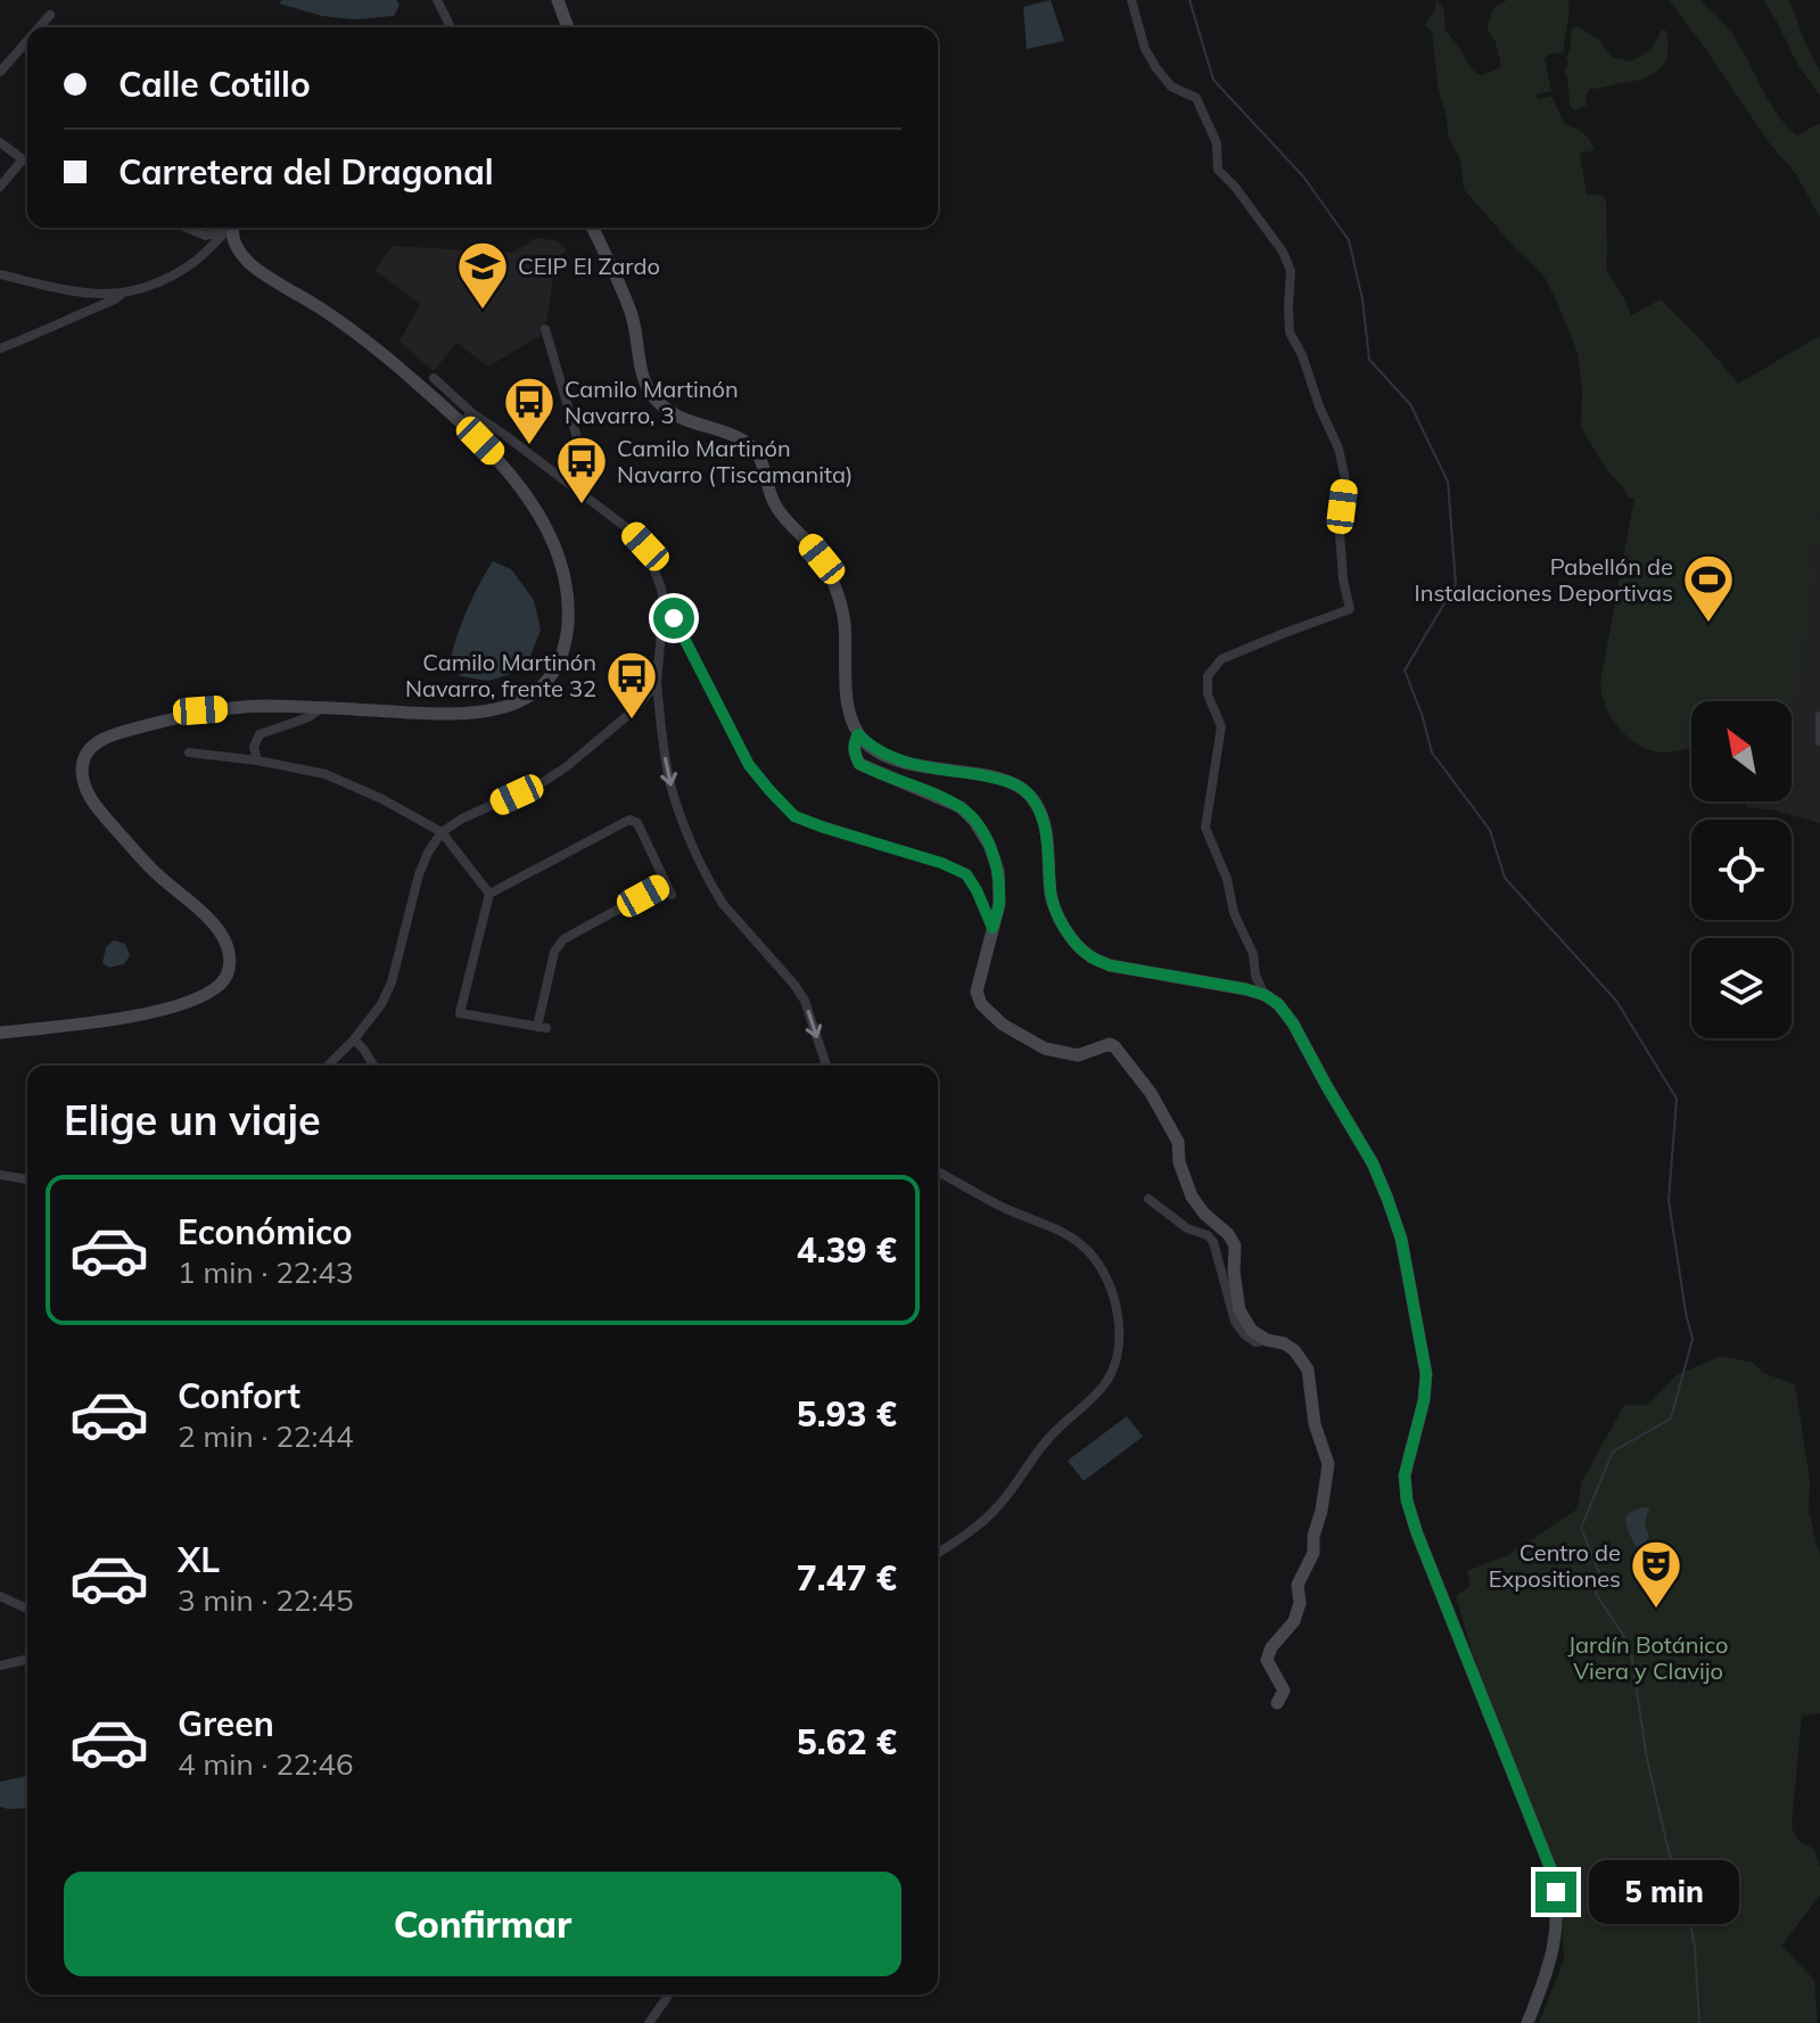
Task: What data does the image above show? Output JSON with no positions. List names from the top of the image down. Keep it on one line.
{"parks":["Jardín Botánico Viera y Clavijo"],"places":{"school or university":["CEIP El Zardo"],"bus stop":["Camilo Martinón Navarro, 3","Camilo Martinón Navarro (Tiscamanita)","Camilo Martinón Navarro, frente 32"],"sports":["Pabellón de Instalaciones Deportivas"],"theatre":["Centro de Expositiones"]},"north":"top left","page":{"banner":["Calle Cotillo","Carretera del Dragonal"],"heading":"Elige un viaje","list":[{"name":"Económico","note":"1 min · 22:43","value":"4.39 €"},{"name":"Confort","note":"2 min · 22:44","value":"5.93 €"},{"name":"XL","note":"3 min · 22:45","value":"7.47 €"},{"name":"Green","note":"4 min · 22:46","value":"5.62 €"}],"buttons":"Confirmar","bubble":"5 min"}}
